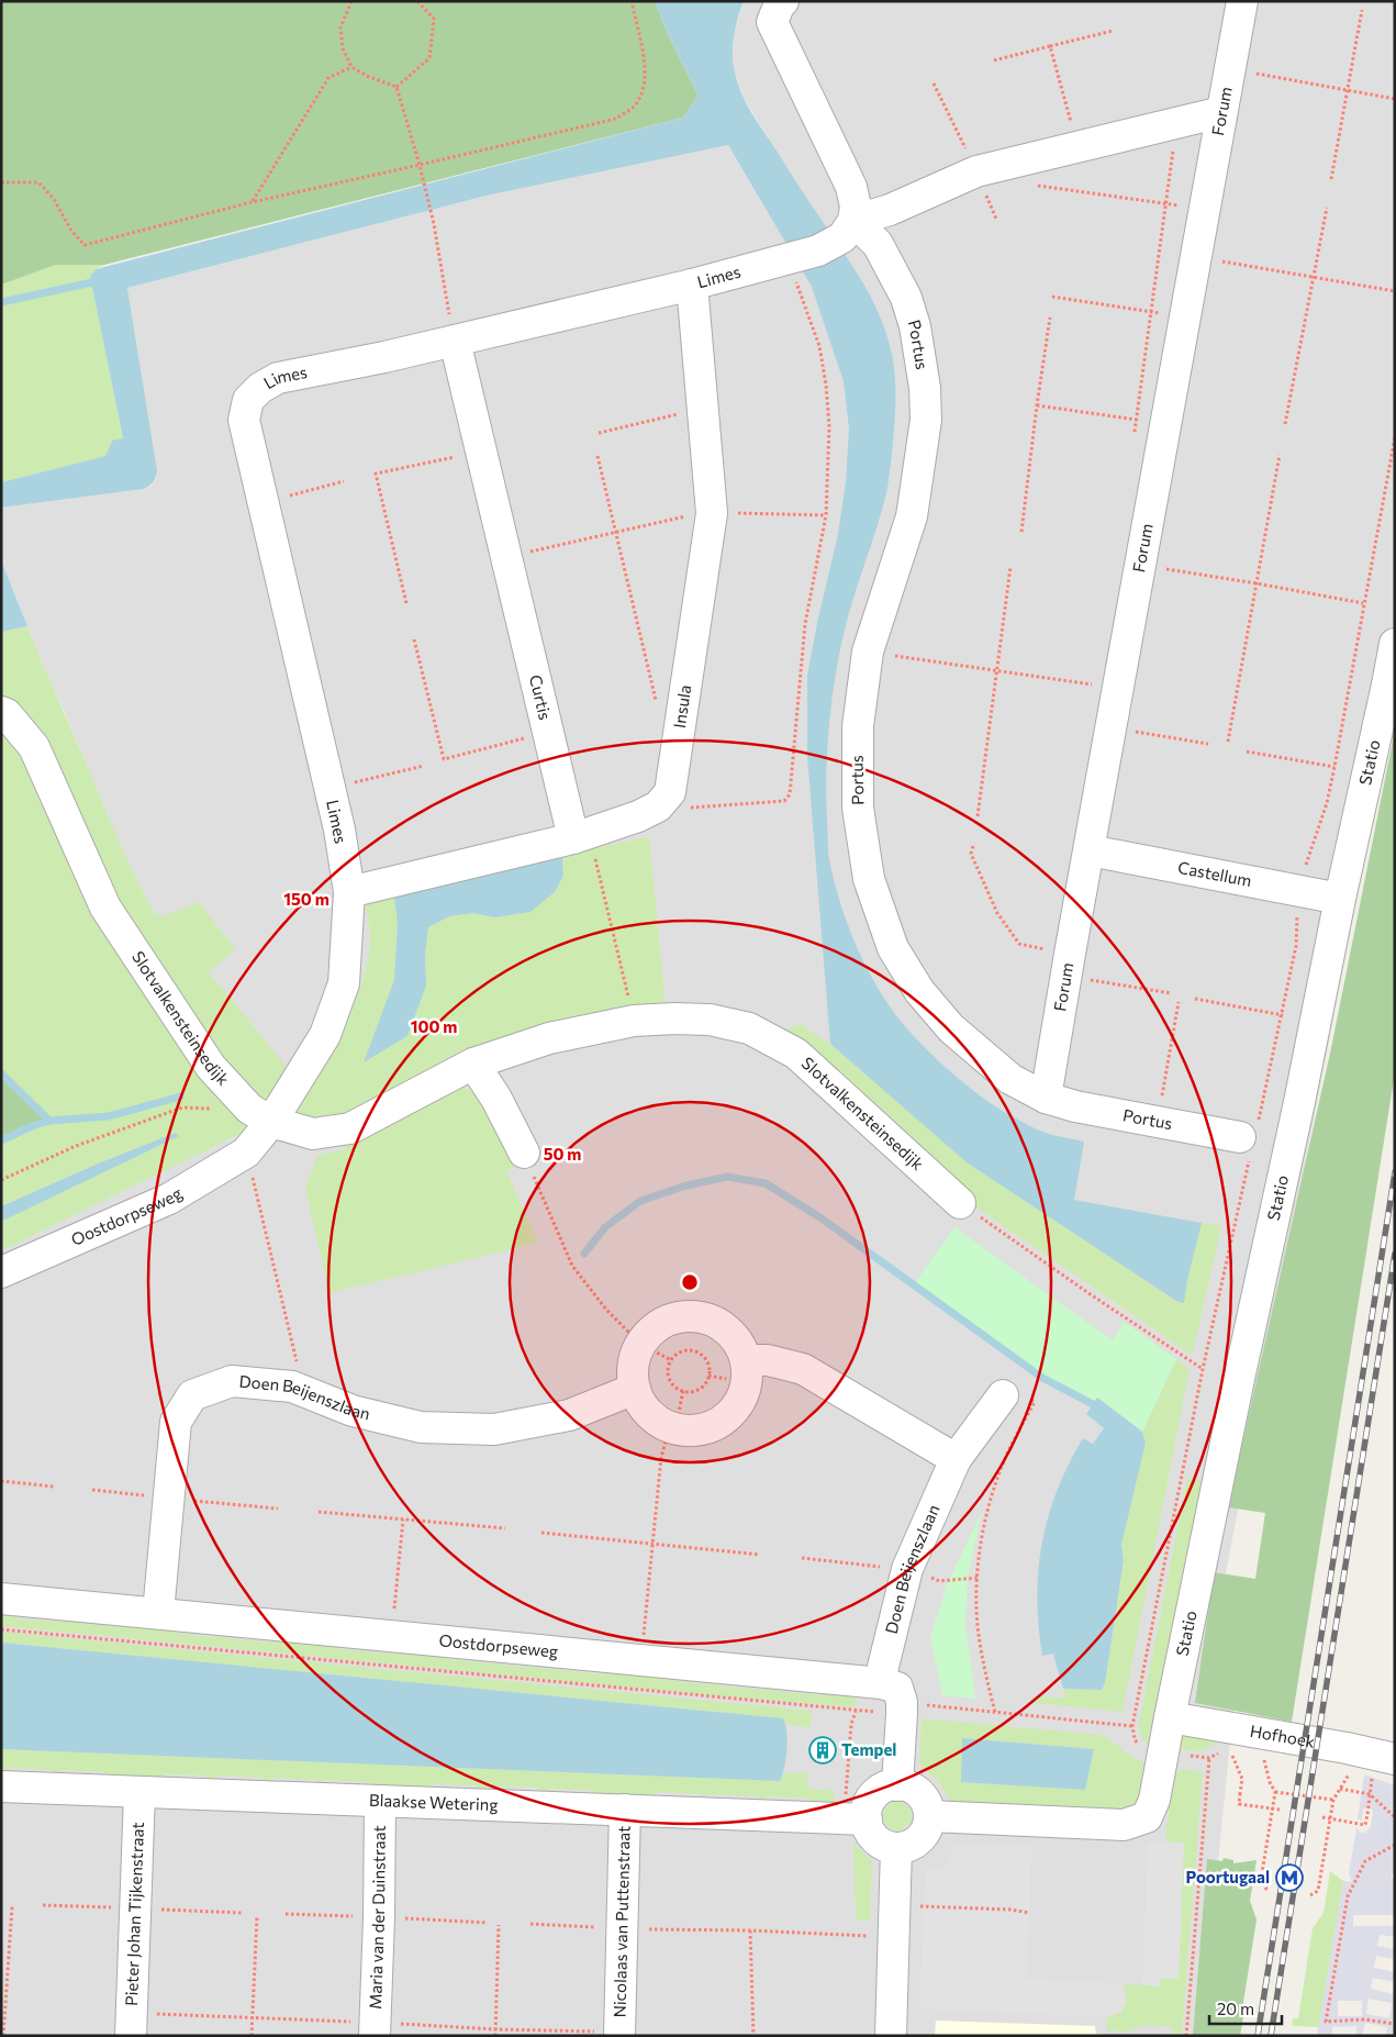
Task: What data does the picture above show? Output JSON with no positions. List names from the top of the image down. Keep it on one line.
{"streets":{"street":["Forum","Limes","Portus","Curtis","Insula","Statio","Castellum","Slotvalkensteinsedijk","Oostdorpseweg","Doen Beijenszlaan","Hofhoek","Blaakse Wetering","Pieter Johan Tijkenstraat","Maria van der Duinstraat","Nicolaas van Puttenstraat"]},"crossings":[["Forum","Limes"],["Forum","Portus"],["Forum","Castellum"],["Limes","Portus"],["Limes","Curtis"],["Limes","Insula"],["Limes","Slotvalkensteinsedijk"],["Limes","Oostdorpseweg"],["Statio","Castellum"],["Statio","Hofhoek"],["Statio","Blaakse Wetering"],["Oostdorpseweg","Doen Beijenszlaan"],["Blaakse Wetering","Pieter Johan Tijkenstraat"],["Blaakse Wetering","Maria van der Duinstraat"],["Blaakse Wetering","Nicolaas van Puttenstraat"]],"places":{"building":["Tempel"],"metro station":["Poortugaal"]},"scale_bar":"20 m","rings":["150 m","100 m","50 m"]}
